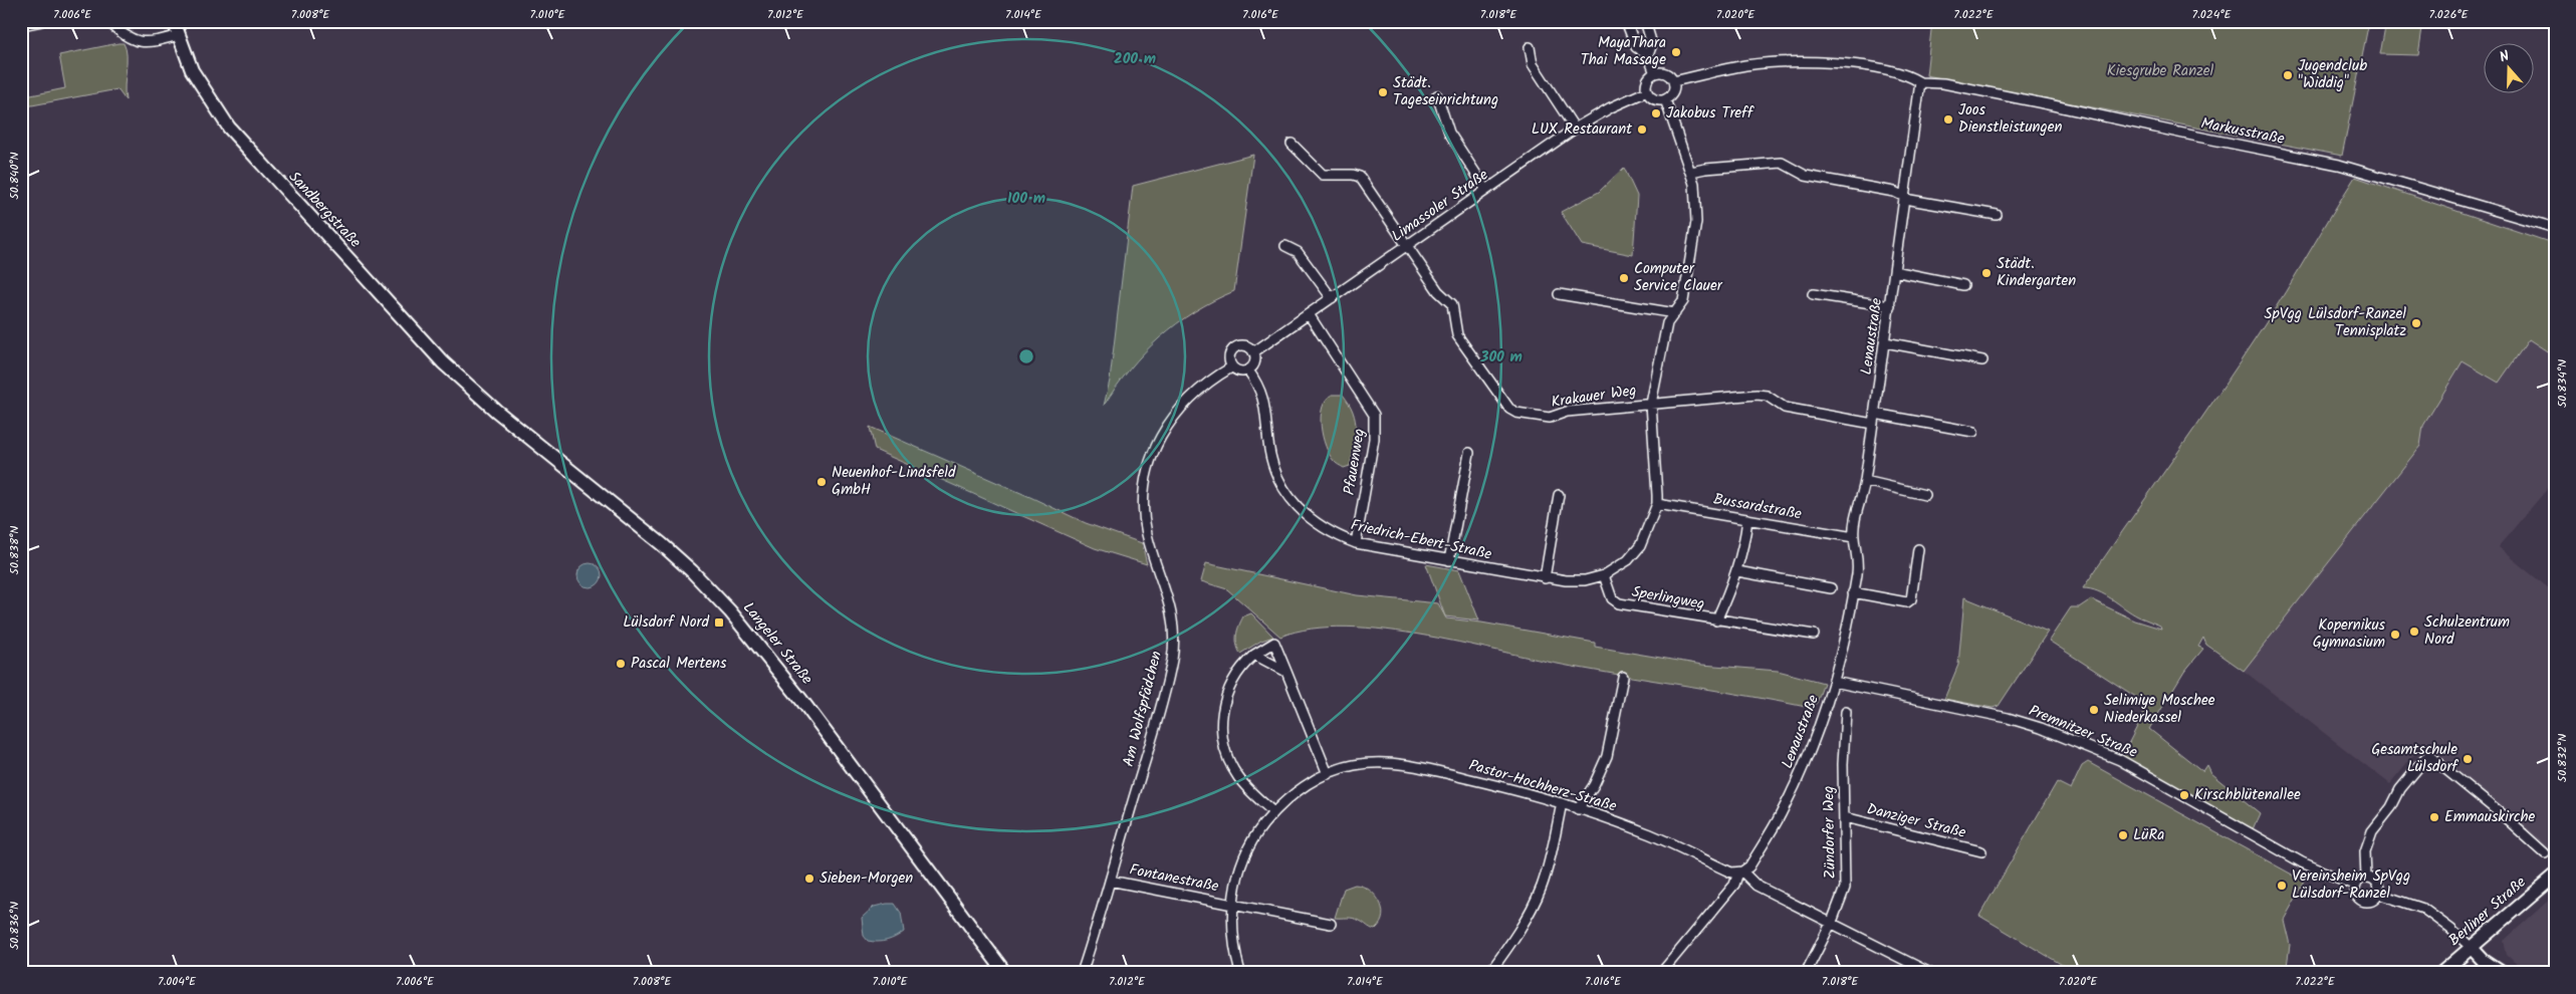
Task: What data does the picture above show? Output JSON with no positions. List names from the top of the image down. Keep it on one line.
{"streets":{"street":["Markusstraße","Limassoler Straße","Sandbergstraße","Lenaustraße","Krakauer Weg","Pfauenweg","Bussardstraße","Friedrich-Ebert-Straße","Sperlingweg","Langeler Straße","Am Wolfspfädchen","Premnitzer Straße","Pastor-Hochherz-Straße","Danziger Straße","Zündorfer Weg","Fontanestraße","Berliner Straße"]},"crossings":[["Markusstraße","Lenaustraße"],["Limassoler Straße","Krakauer Weg"],["Limassoler Straße","Pfauenweg"],["Limassoler Straße","Friedrich-Ebert-Straße"],["Limassoler Straße","Am Wolfspfädchen"],["Sandbergstraße","Langeler Straße"],["Lenaustraße","Krakauer Weg"],["Lenaustraße","Bussardstraße"],["Lenaustraße","Premnitzer Straße"],["Lenaustraße","Pastor-Hochherz-Straße"],["Krakauer Weg","Friedrich-Ebert-Straße"],["Pfauenweg","Friedrich-Ebert-Straße"],["Bussardstraße","Friedrich-Ebert-Straße"],["Bussardstraße","Sperlingweg"],["Friedrich-Ebert-Straße","Sperlingweg"],["Friedrich-Ebert-Straße","Am Wolfspfädchen"],["Am Wolfspfädchen","Fontanestraße"],["Premnitzer Straße","Berliner Straße"],["Pastor-Hochherz-Straße","Zündorfer Weg"],["Pastor-Hochherz-Straße","Fontanestraße"],["Danziger Straße","Zündorfer Weg"]],"parks":["Kiesgrube Ranzel"],"places":{"other":["MayaThara Thai Massage","Jugendclub \"Widdig\"","Städt. Tageseinrichtung","Jakobus Treff","Joos Dienstleistungen","LUX Restaurant","Städt. Kindergarten","Computer Service Clauer","SpVgg Lülsdorf-Ranzel Tennisplatz","Neuenhof-Lindsfeld GmbH","Schulzentrum Nord","Kopernikus Gymnasium","Pascal Mertens","Selimiye Moschee Niederkassel","Gesamtschule Lülsdorf","Kirschblütenallee","Emmauskirche","LüRa","Sieben-Morgen","Vereinsheim SpVgg Lülsdorf-Ranzel"],"transit":["Lülsdorf Nord"]},"north":"top","coordinates":["7.006°E","7.008°E","7.010°E","7.012°E","7.014°E","7.016°E","7.018°E","7.020°E","7.022°E","7.024°E","7.026°E","50.840°N","50.834°N","50.838°N","50.832°N","50.836°N","7.004°E"],"rings":["200 m","100 m","300 m"]}
